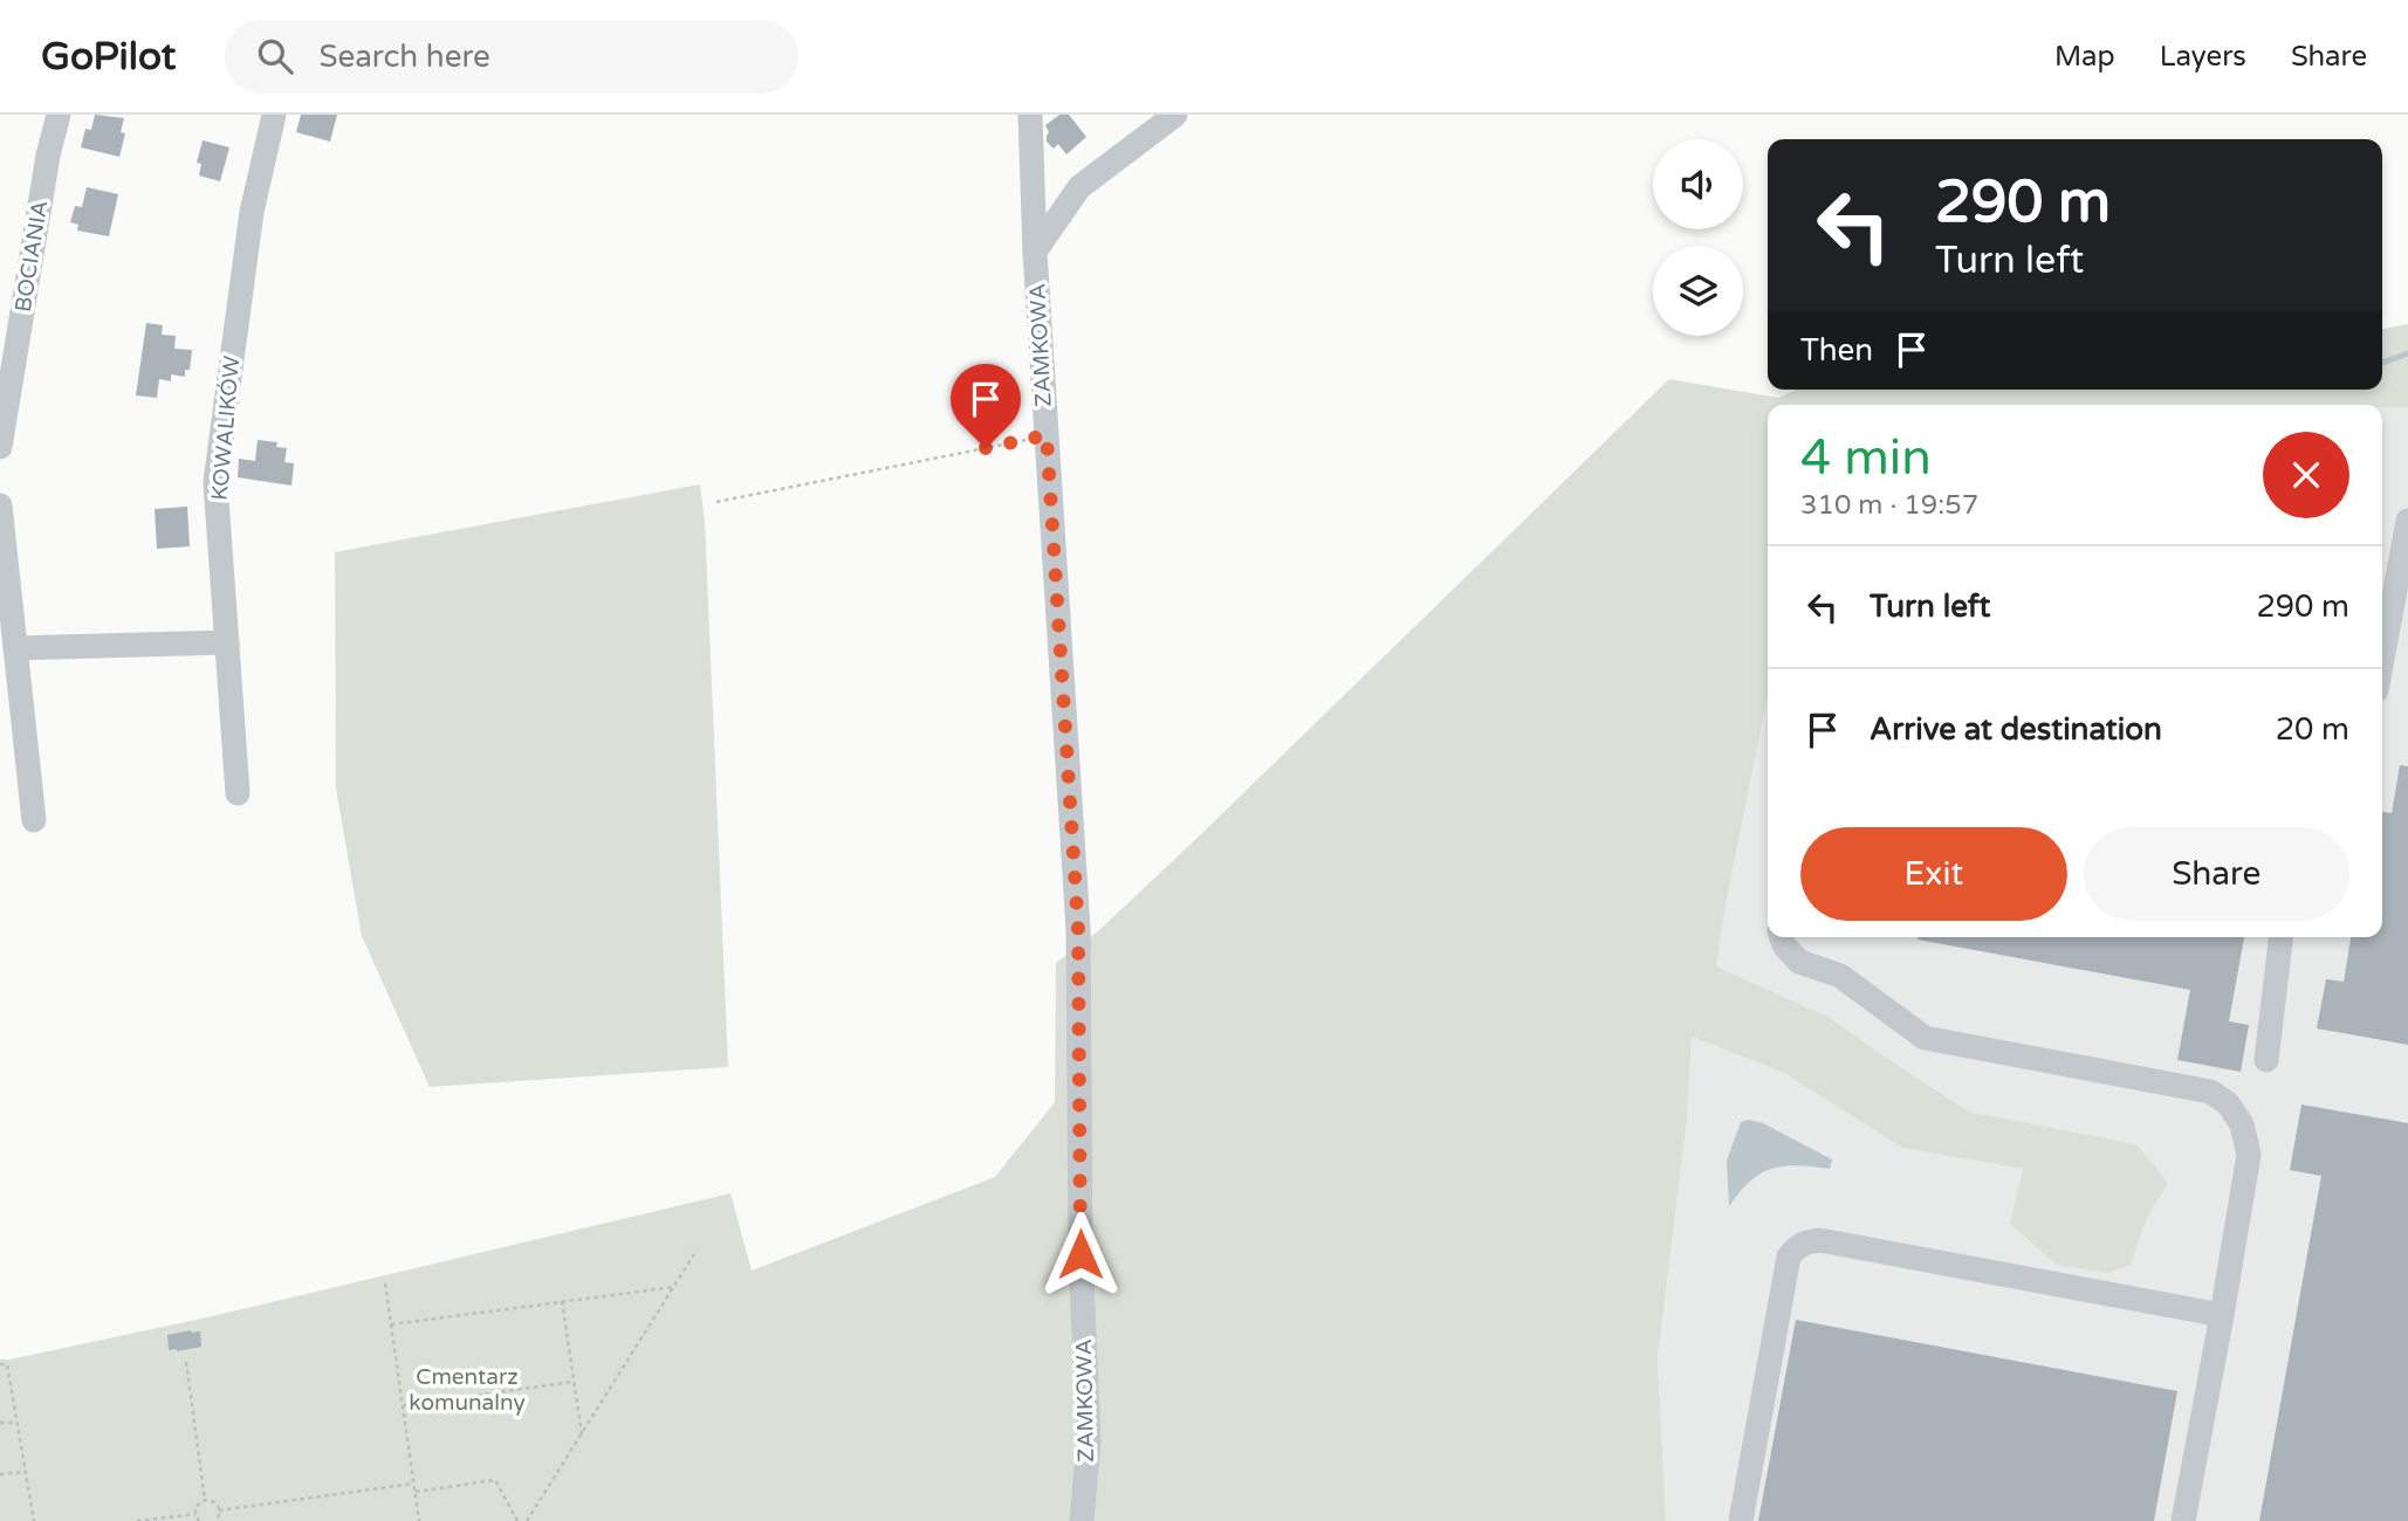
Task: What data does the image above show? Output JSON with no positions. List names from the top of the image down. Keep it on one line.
{"streets":{"street":["BOCIANIA","ZAMKOWA","KOWALIKÓW"]},"parks":["Cmentarz komunalny"],"page":{"header":"GoPilot","search":"Search here","nav":["Map","Layers","Share"],"turn":["290 m","Turn left"],"then":"Then","heading":["4 min","310 m · 19:57"],"list":[{"name":"Turn left","value":"290 m"},{"name":"Arrive at destination","value":"20 m"}],"buttons":["Exit","Share"]}}
